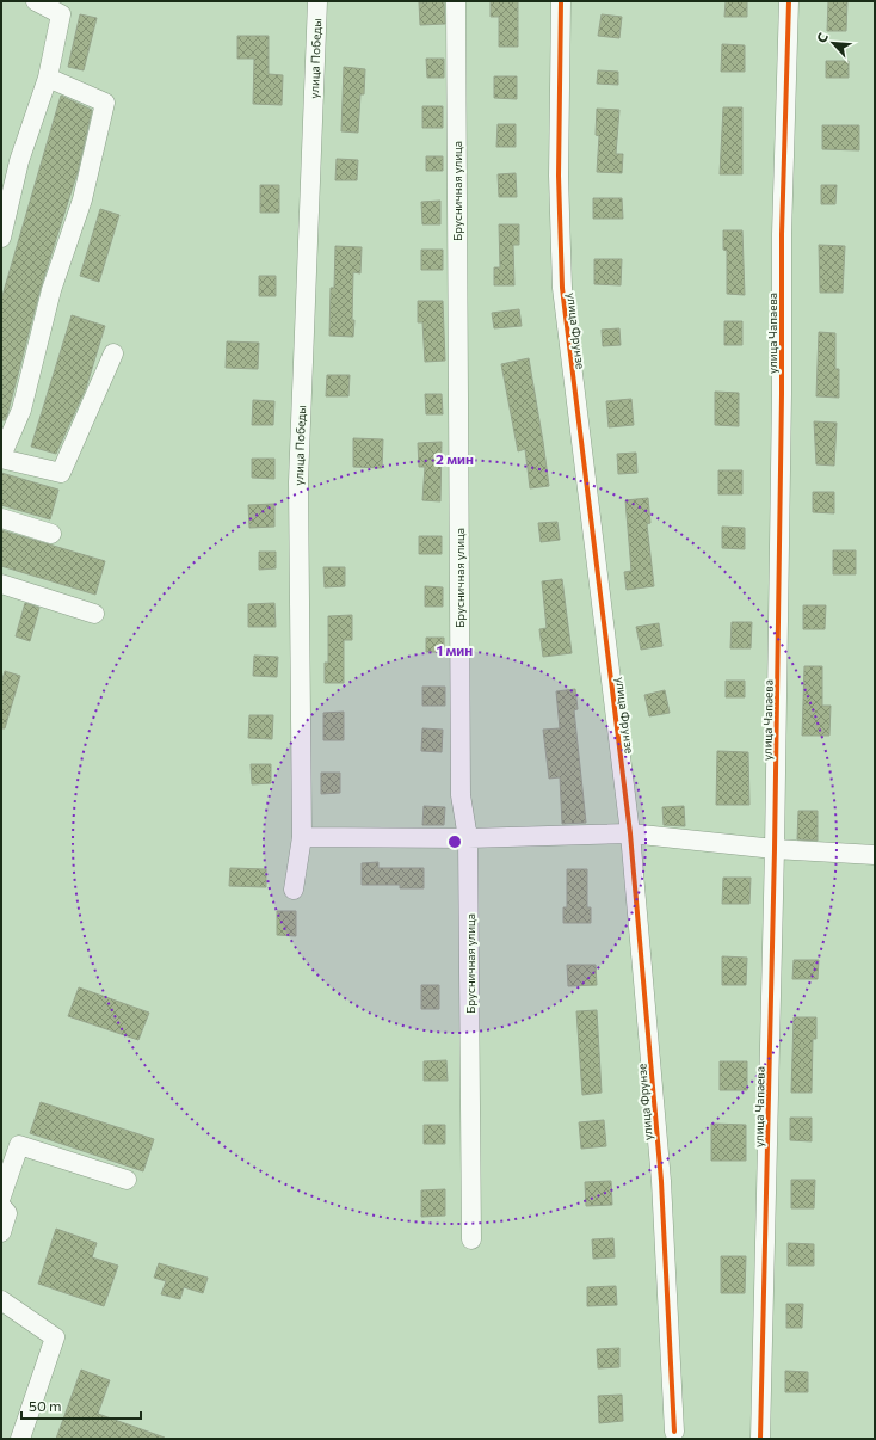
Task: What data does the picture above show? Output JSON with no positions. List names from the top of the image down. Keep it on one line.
{"streets":{"street":["улица Победы","Брусничная улица","улица Фрунзе","улица Чапаева"]},"scale_bar":"50 m","north":"top left","rings":["2 мин","1 мин"]}
